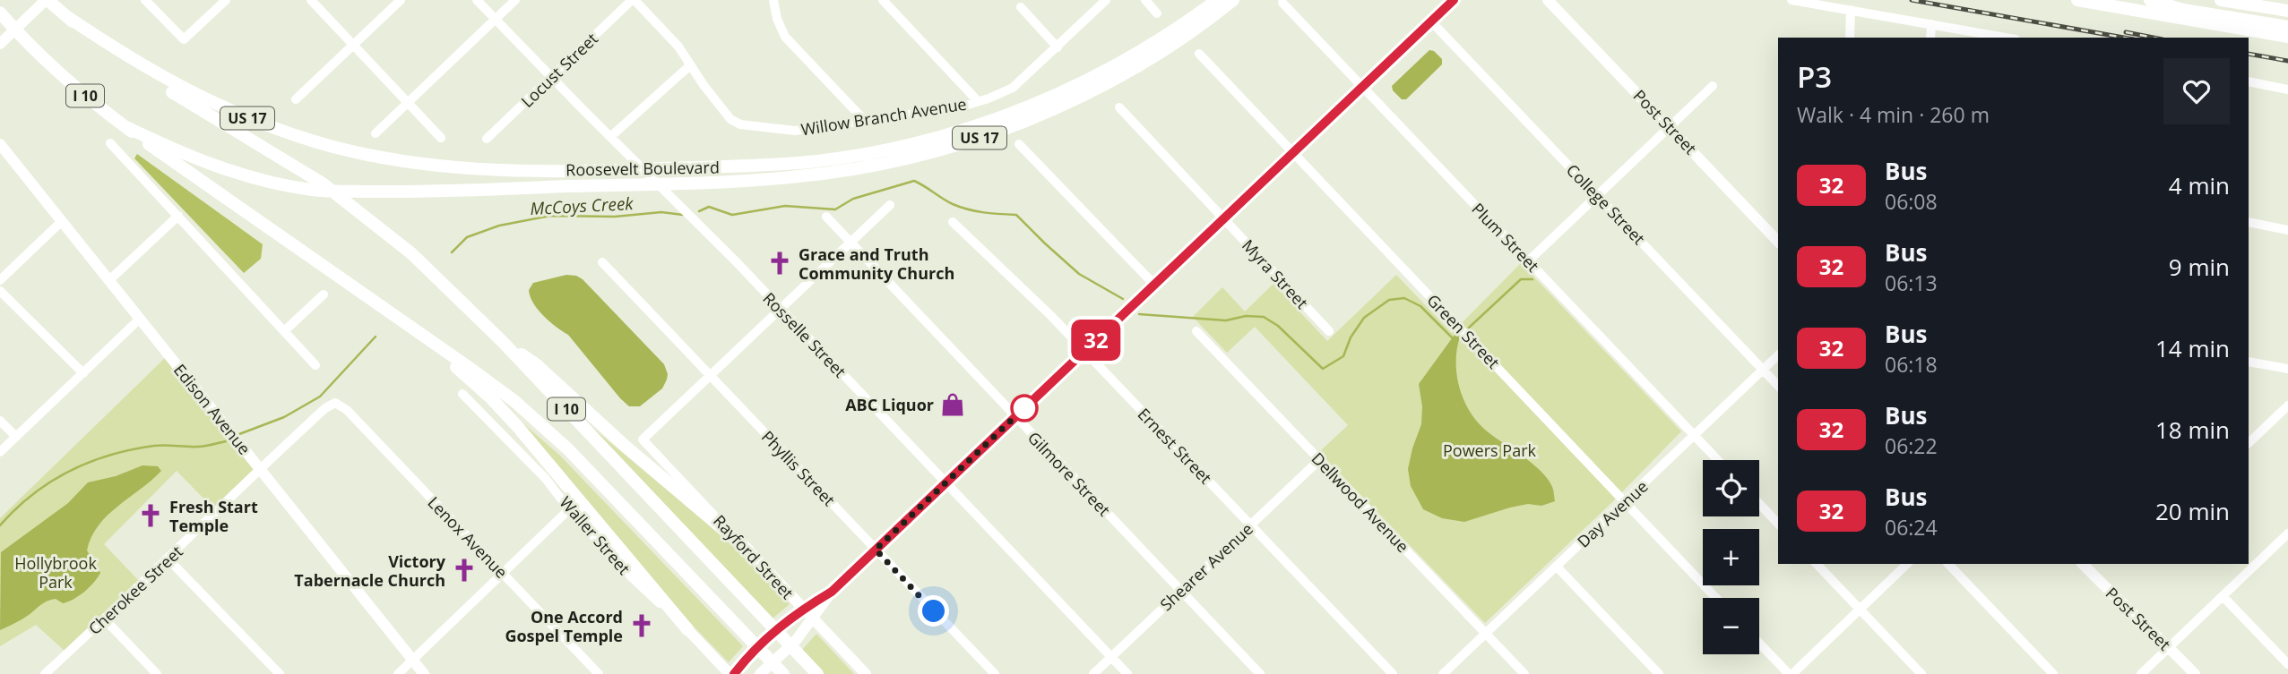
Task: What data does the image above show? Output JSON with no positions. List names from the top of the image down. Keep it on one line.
{"streets":{"highway":["I 10","US 17","Roosevelt Boulevard"],"main road":["Post Street","Edison Avenue","Waller Street","Rayford Street"],"street":["Locust Street","Willow Branch Avenue","College Street","Plum Street","Myra Street","Green Street","Rosselle Street","Ernest Street","Phyllis Street","Gilmore Street","Dellwood Avenue","Day Avenue","Lenox Avenue","Shearer Avenue","Cherokee Street"]},"crossings":[["Locust Street","Rosselle Street"],["I 10","Roosevelt Boulevard"],["College Street","Day Avenue"],["Plum Street","Day Avenue"],["Green Street","Day Avenue"],["Rosselle Street","Shearer Avenue"],["Edison Avenue","Cherokee Street"],["Ernest Street","Shearer Avenue"],["Phyllis Street","Rayford Street"],["Gilmore Street","Shearer Avenue"],["Dellwood Avenue","Day Avenue"],["Dellwood Avenue","Shearer Avenue"],["Lenox Avenue","Cherokee Street"]],"water":["McCoys Creek"],"parks":["Powers Park","Hollybrook Park"],"places":{"church":["Grace and Truth Community Church","Fresh Start Temple","Victory Tabernacle Church","One Accord Gospel Temple"],"shop":["ABC Liquor"]},"lines":["bus line 32"],"page":{"on_map":"32","heading":["P3","Walk · 4 min · 260 m"],"list":[{"mark":"32","name":"Bus","note":"06:08","value":"4 min"},{"mark":"32","name":"Bus","note":"06:13","value":"9 min"},{"mark":"32","name":"Bus","note":"06:18","value":"14 min"},{"mark":"32","name":"Bus","note":"06:22","value":"18 min"},{"mark":"32","name":"Bus","note":"06:24","value":"20 min"}],"map_buttons":["+","−"]}}
